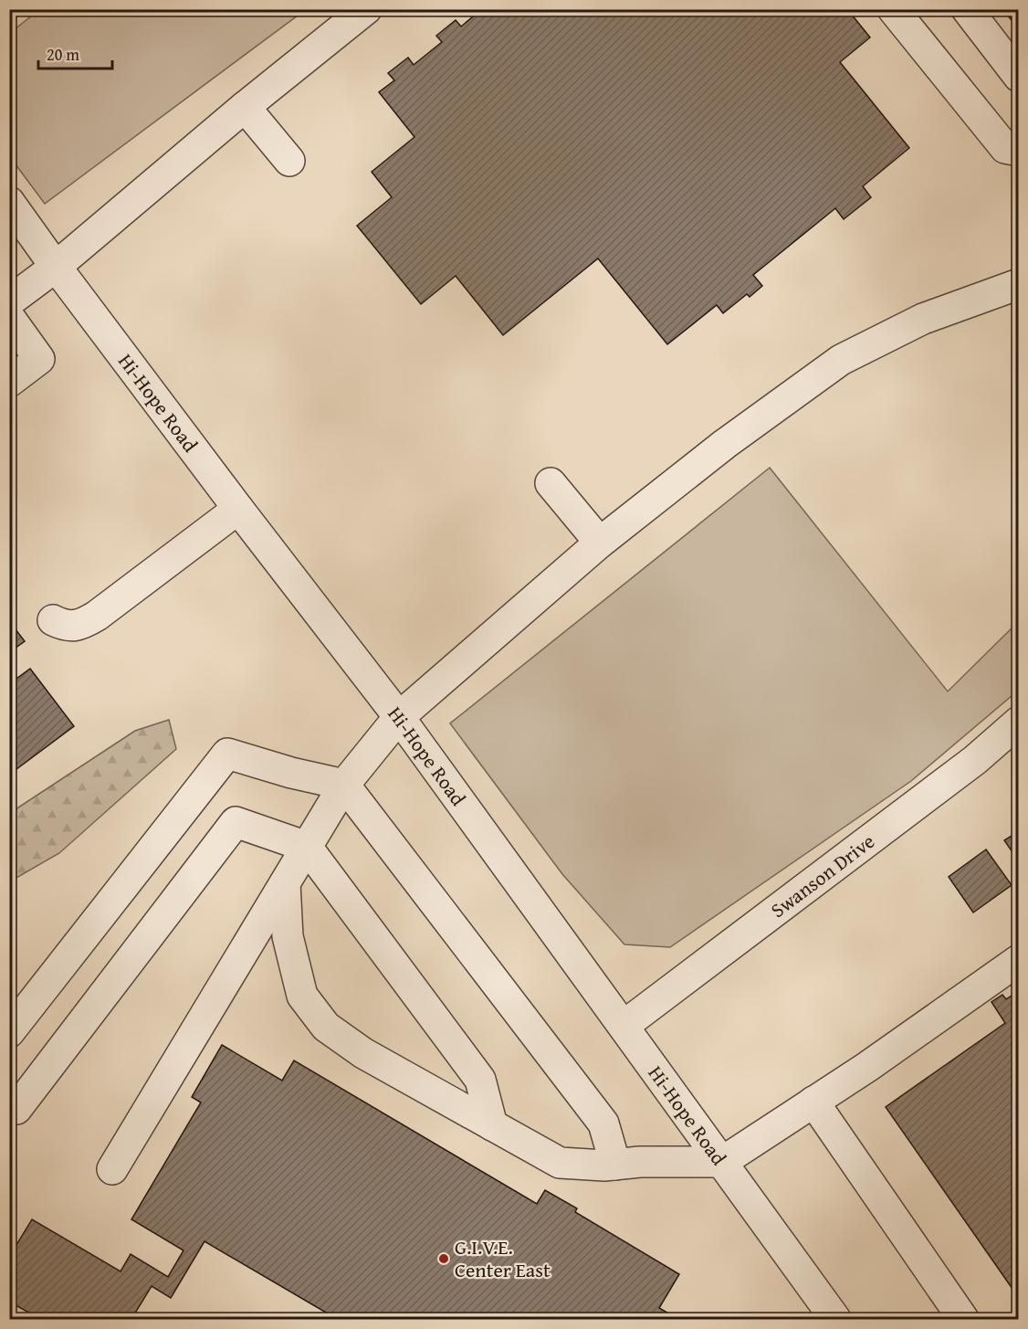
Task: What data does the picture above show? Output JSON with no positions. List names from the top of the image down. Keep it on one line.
{"streets":{"street":["Hi-Hope Road","Swanson Drive"]},"crossings":[["Hi-Hope Road","Swanson Drive"]],"places":["G.I.V.E. Center East"],"scale_bar":"20 m"}
